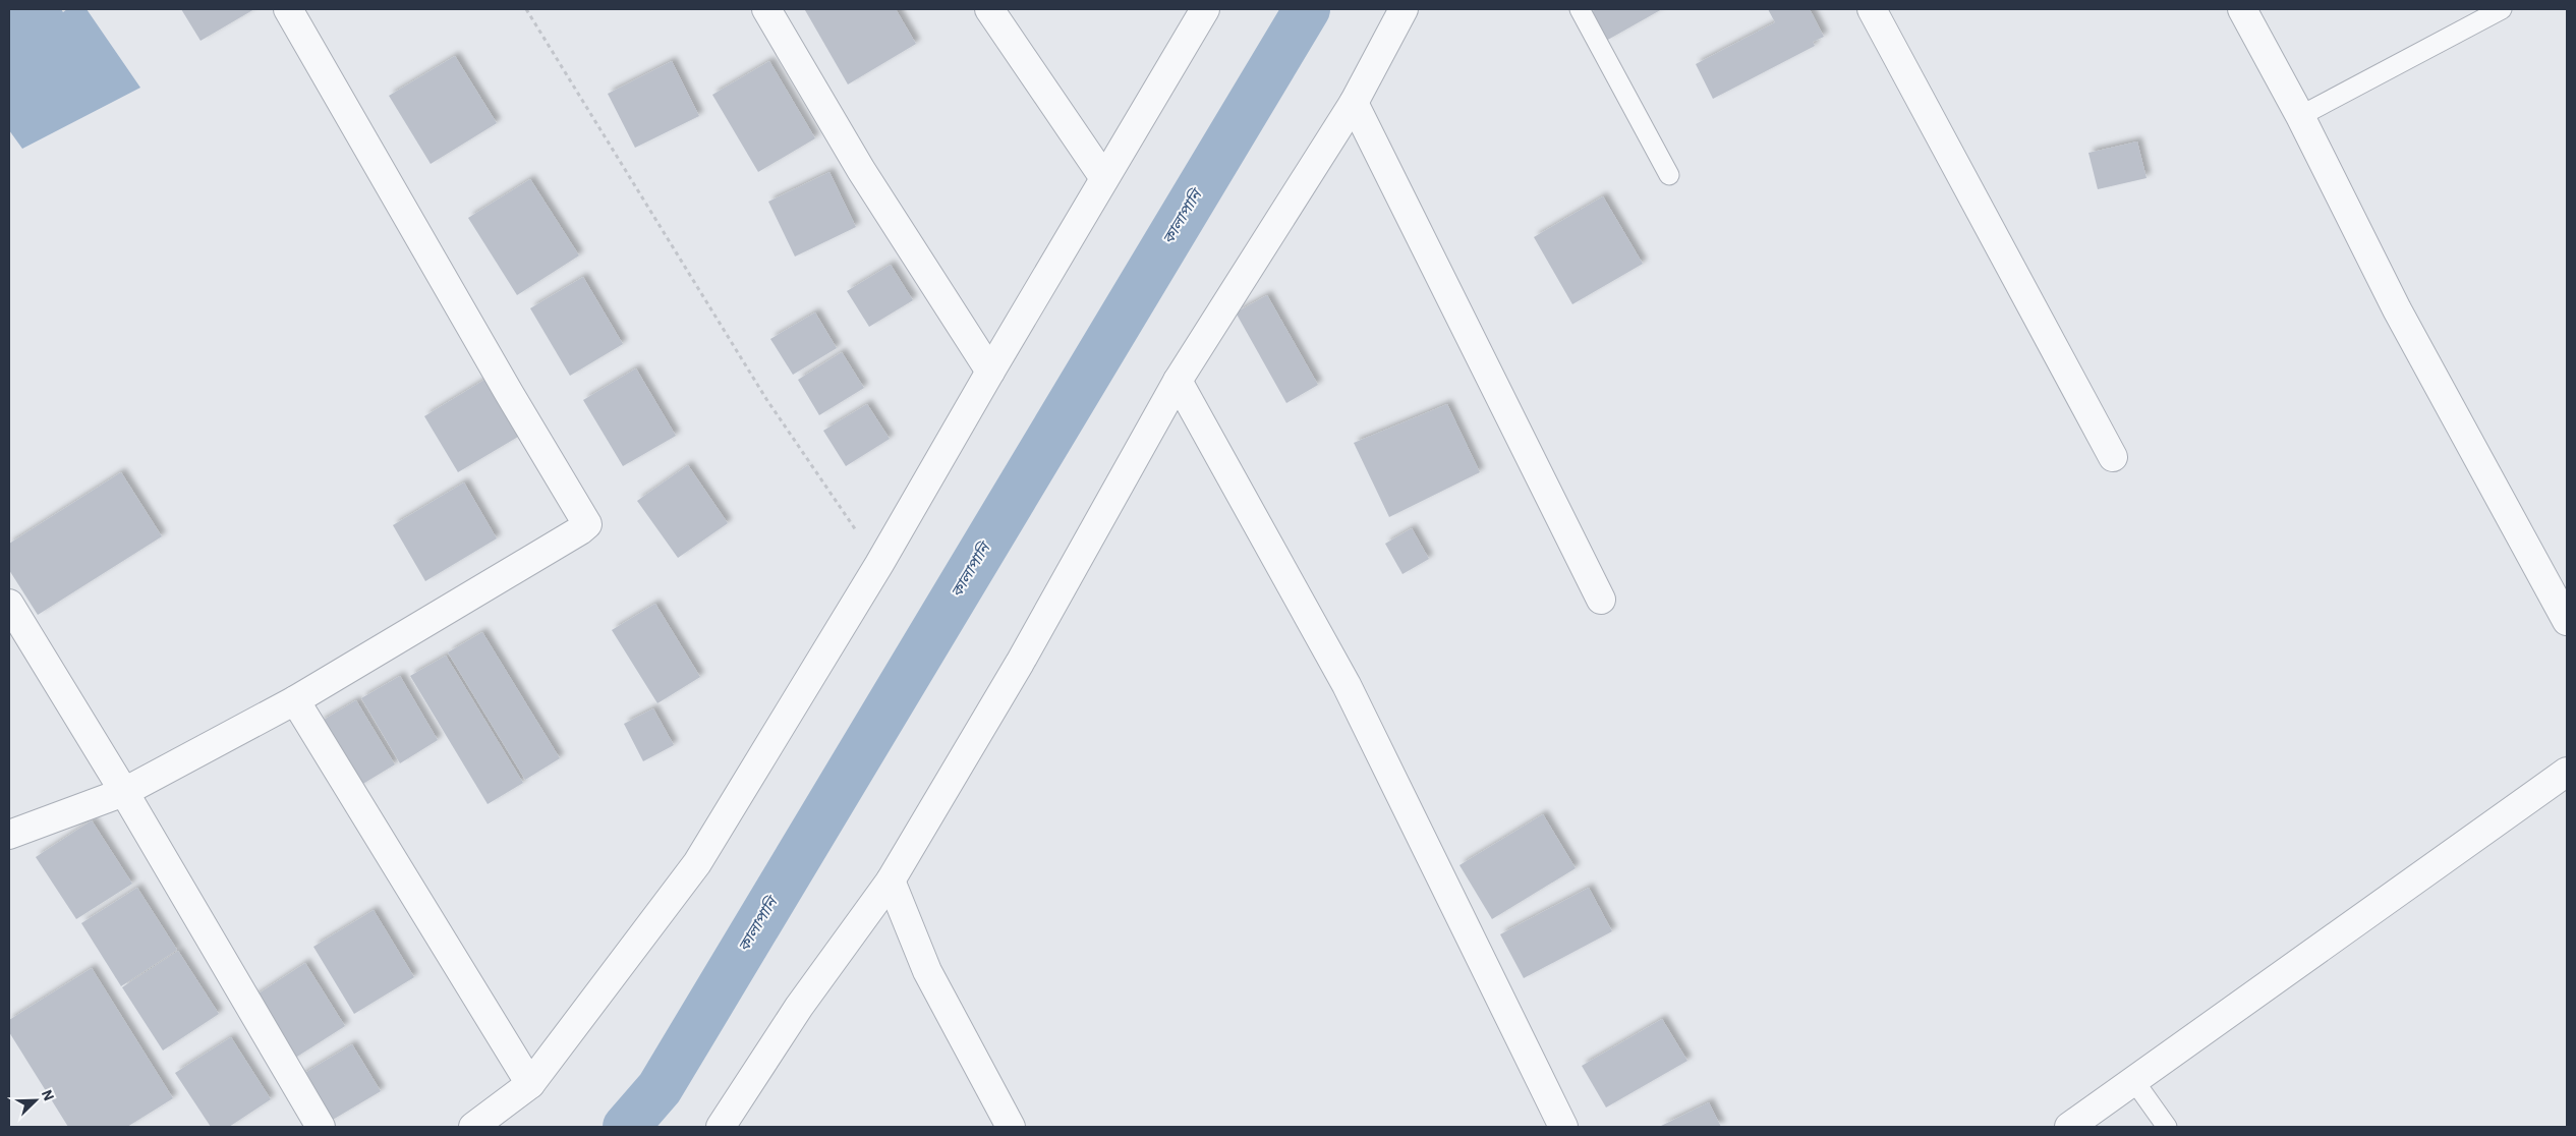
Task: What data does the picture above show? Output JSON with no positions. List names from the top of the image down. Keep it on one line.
{"water":["কালাপানি"],"north":"top right"}
